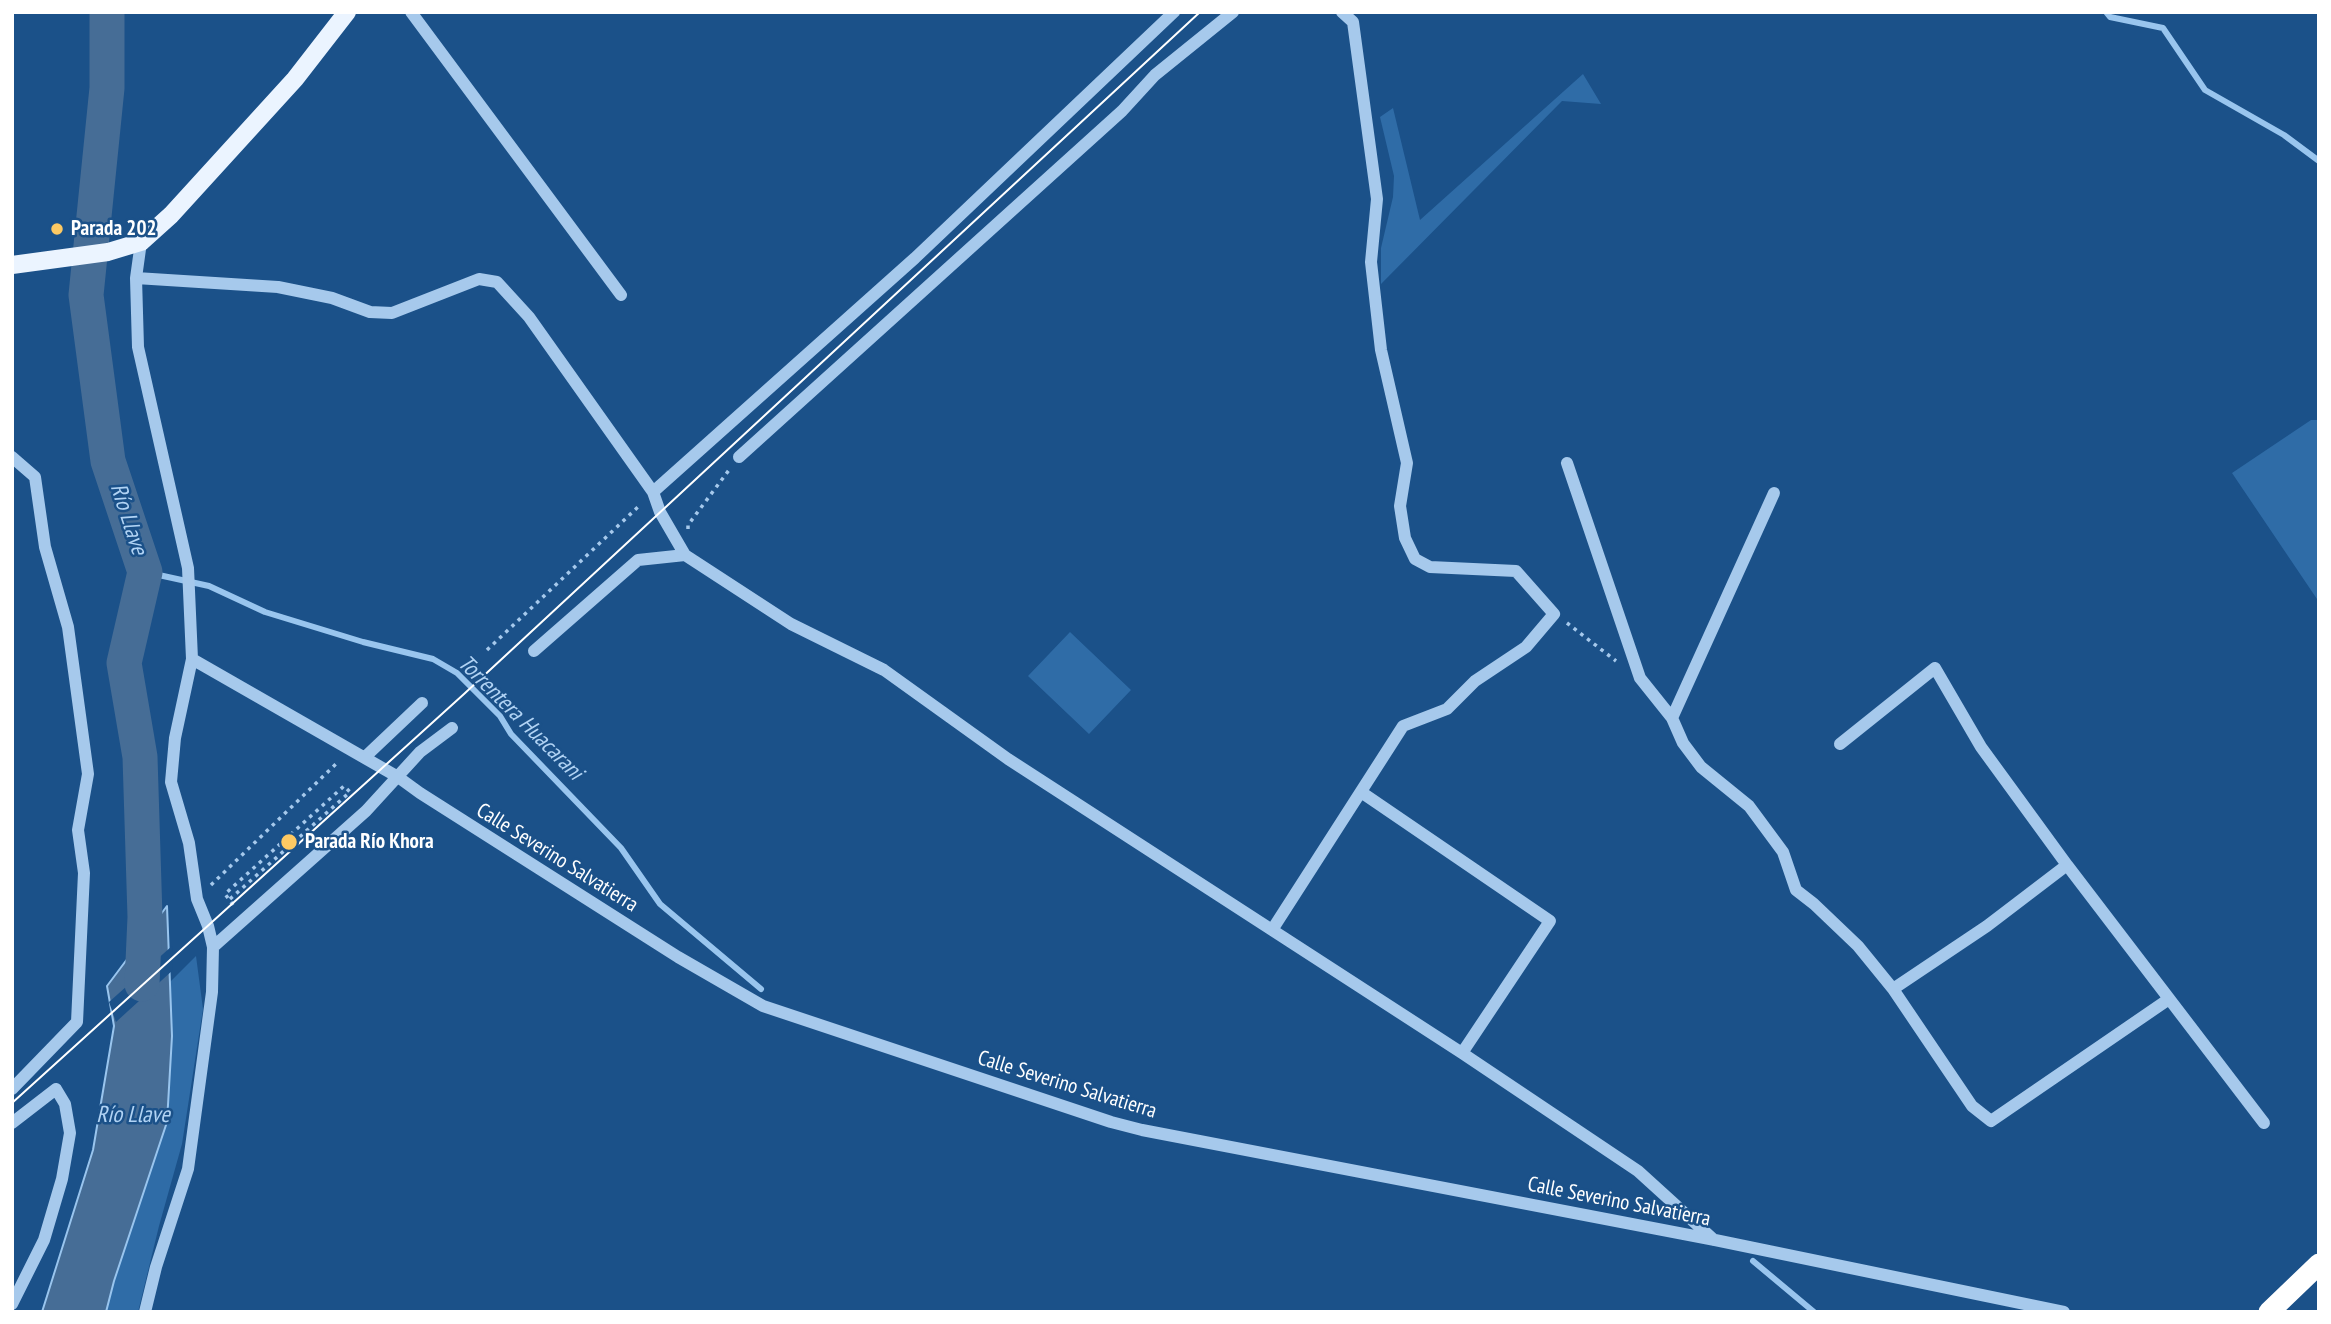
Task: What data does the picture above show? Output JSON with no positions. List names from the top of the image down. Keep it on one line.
{"streets":{"street":["Calle Severino Salvatierra"]},"water":["Río Llave","Torrentera Huacarani"],"places":["Parada 202","Parada Río Khora"]}
